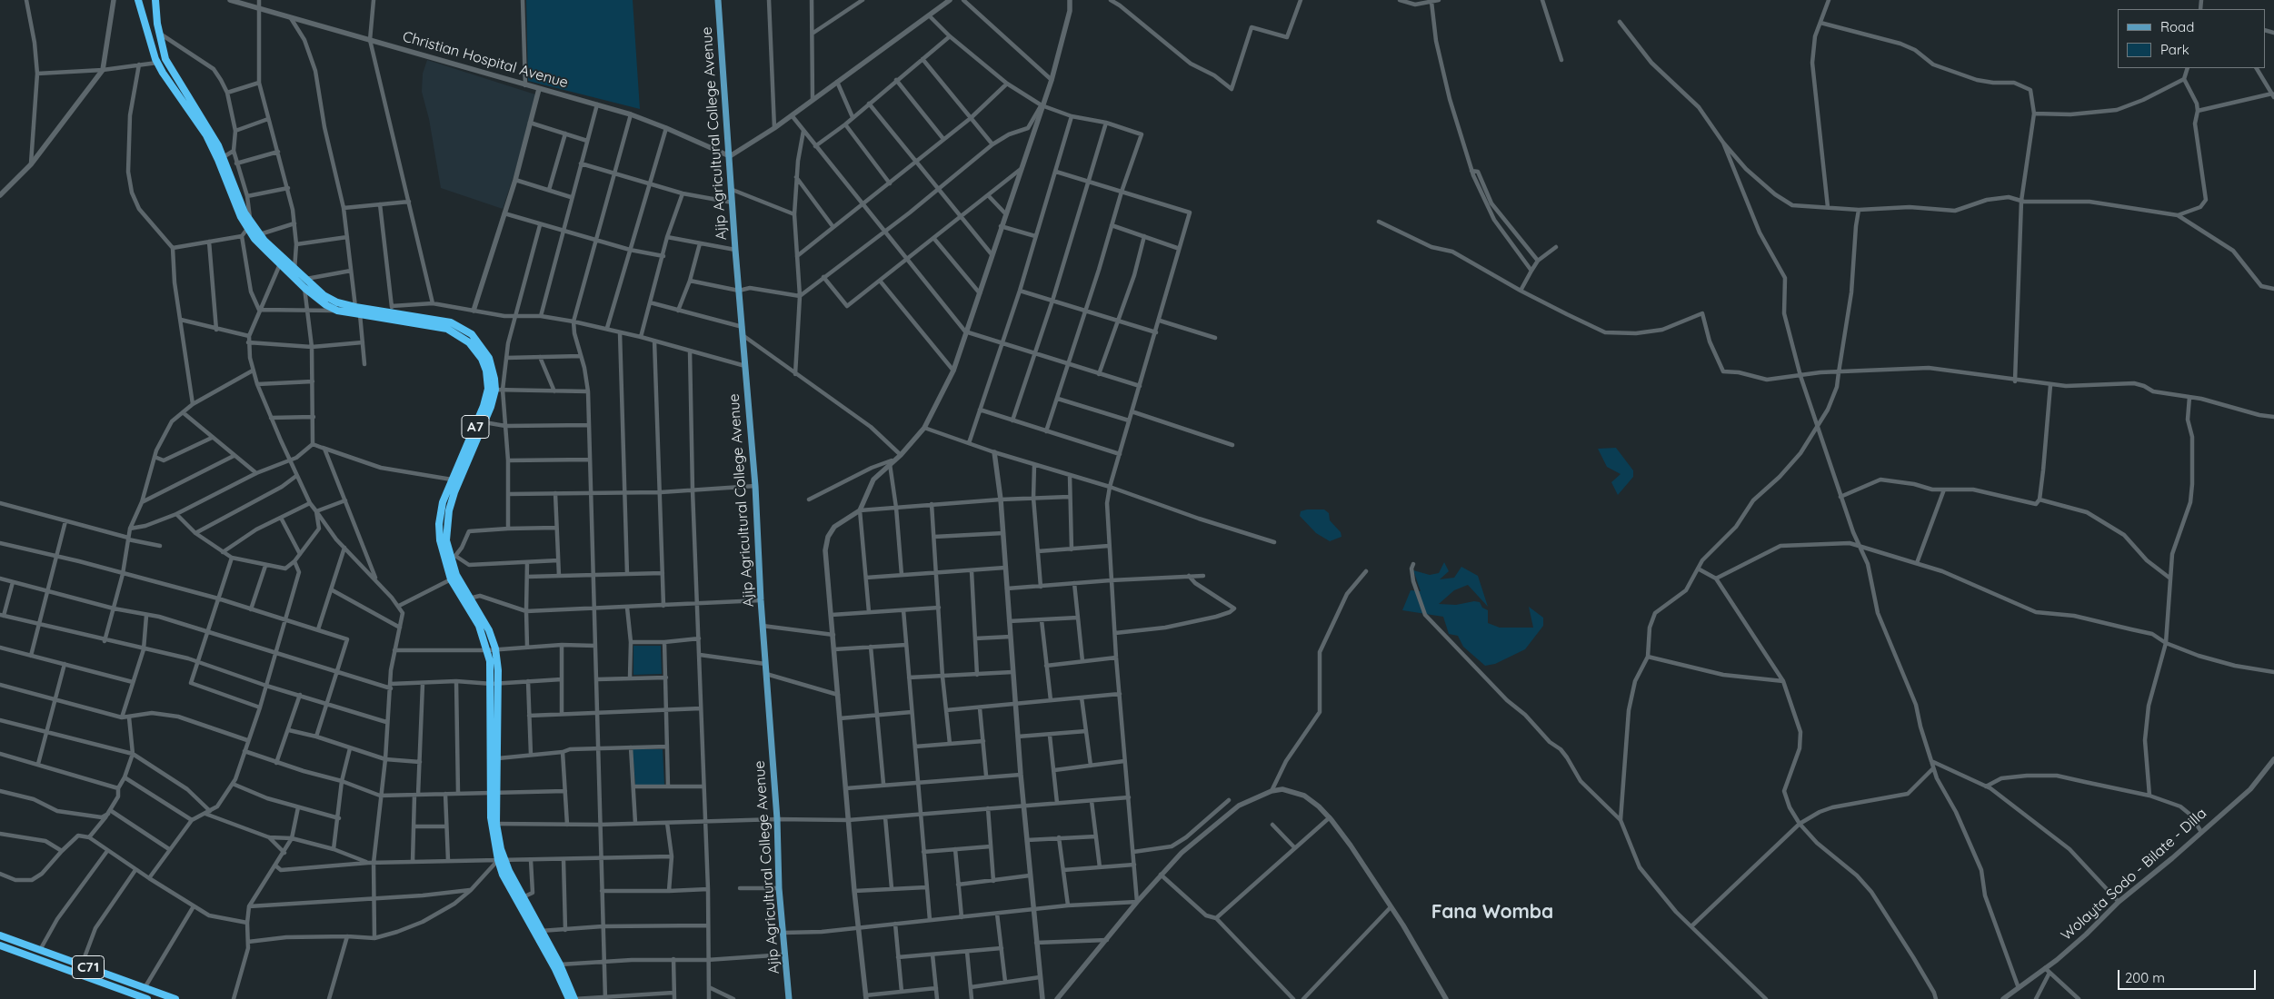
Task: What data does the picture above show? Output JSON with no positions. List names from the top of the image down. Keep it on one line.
{"streets":{"highway":["A7","C71"],"main road":["Christian Hospital Avenue","Ajip Agricultural College Avenue","Wolayta Sodo - Bilate - Dilla"]},"crossings":[["Christian Hospital Avenue","Ajip Agricultural College Avenue"]],"districts":["Fana Womba"],"legend":["Road","Park"],"scale_bar":"200 m"}
